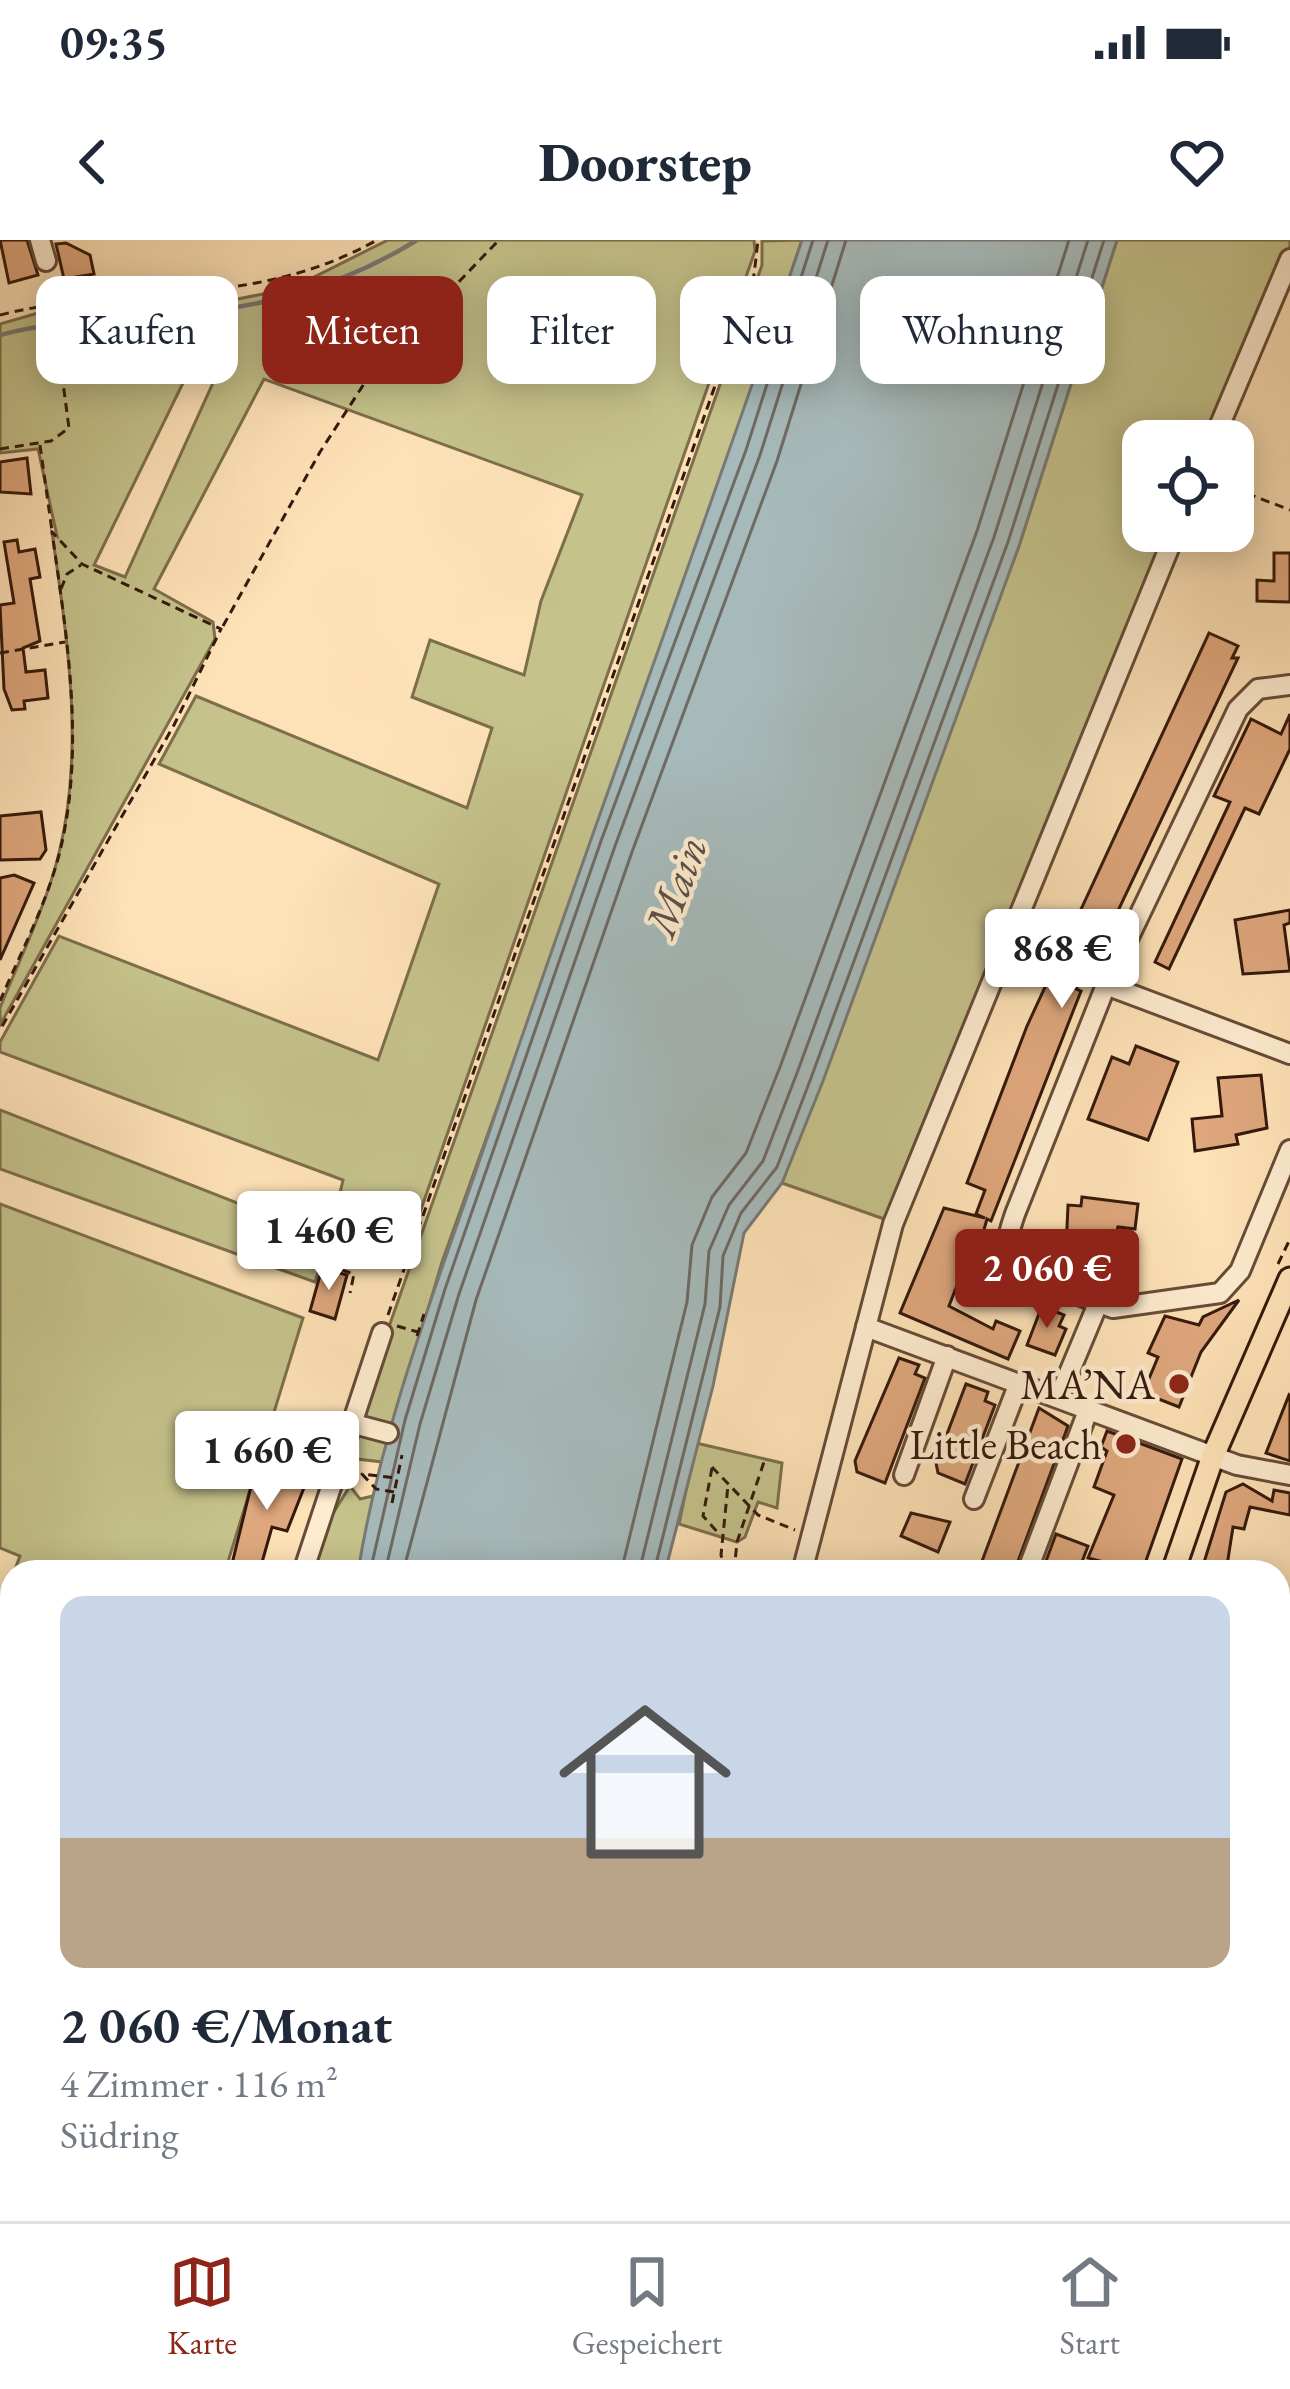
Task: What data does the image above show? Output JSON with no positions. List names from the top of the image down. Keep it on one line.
{"water":["Main"],"places":["MA’NA","Little Beach"],"page":{"status":"09:35","header":"Doorstep","chip":["Kaufen","Mieten","Filter","Neu","Wohnung"],"price":["868 €","1 460 €","2 060 €","1 660 €"],"list":[{"name":"2 060 €/Monat","note":"4 Zimmer · 116 m² · Südring"}],"tabs":["Karte","Gespeichert","Start"]}}
